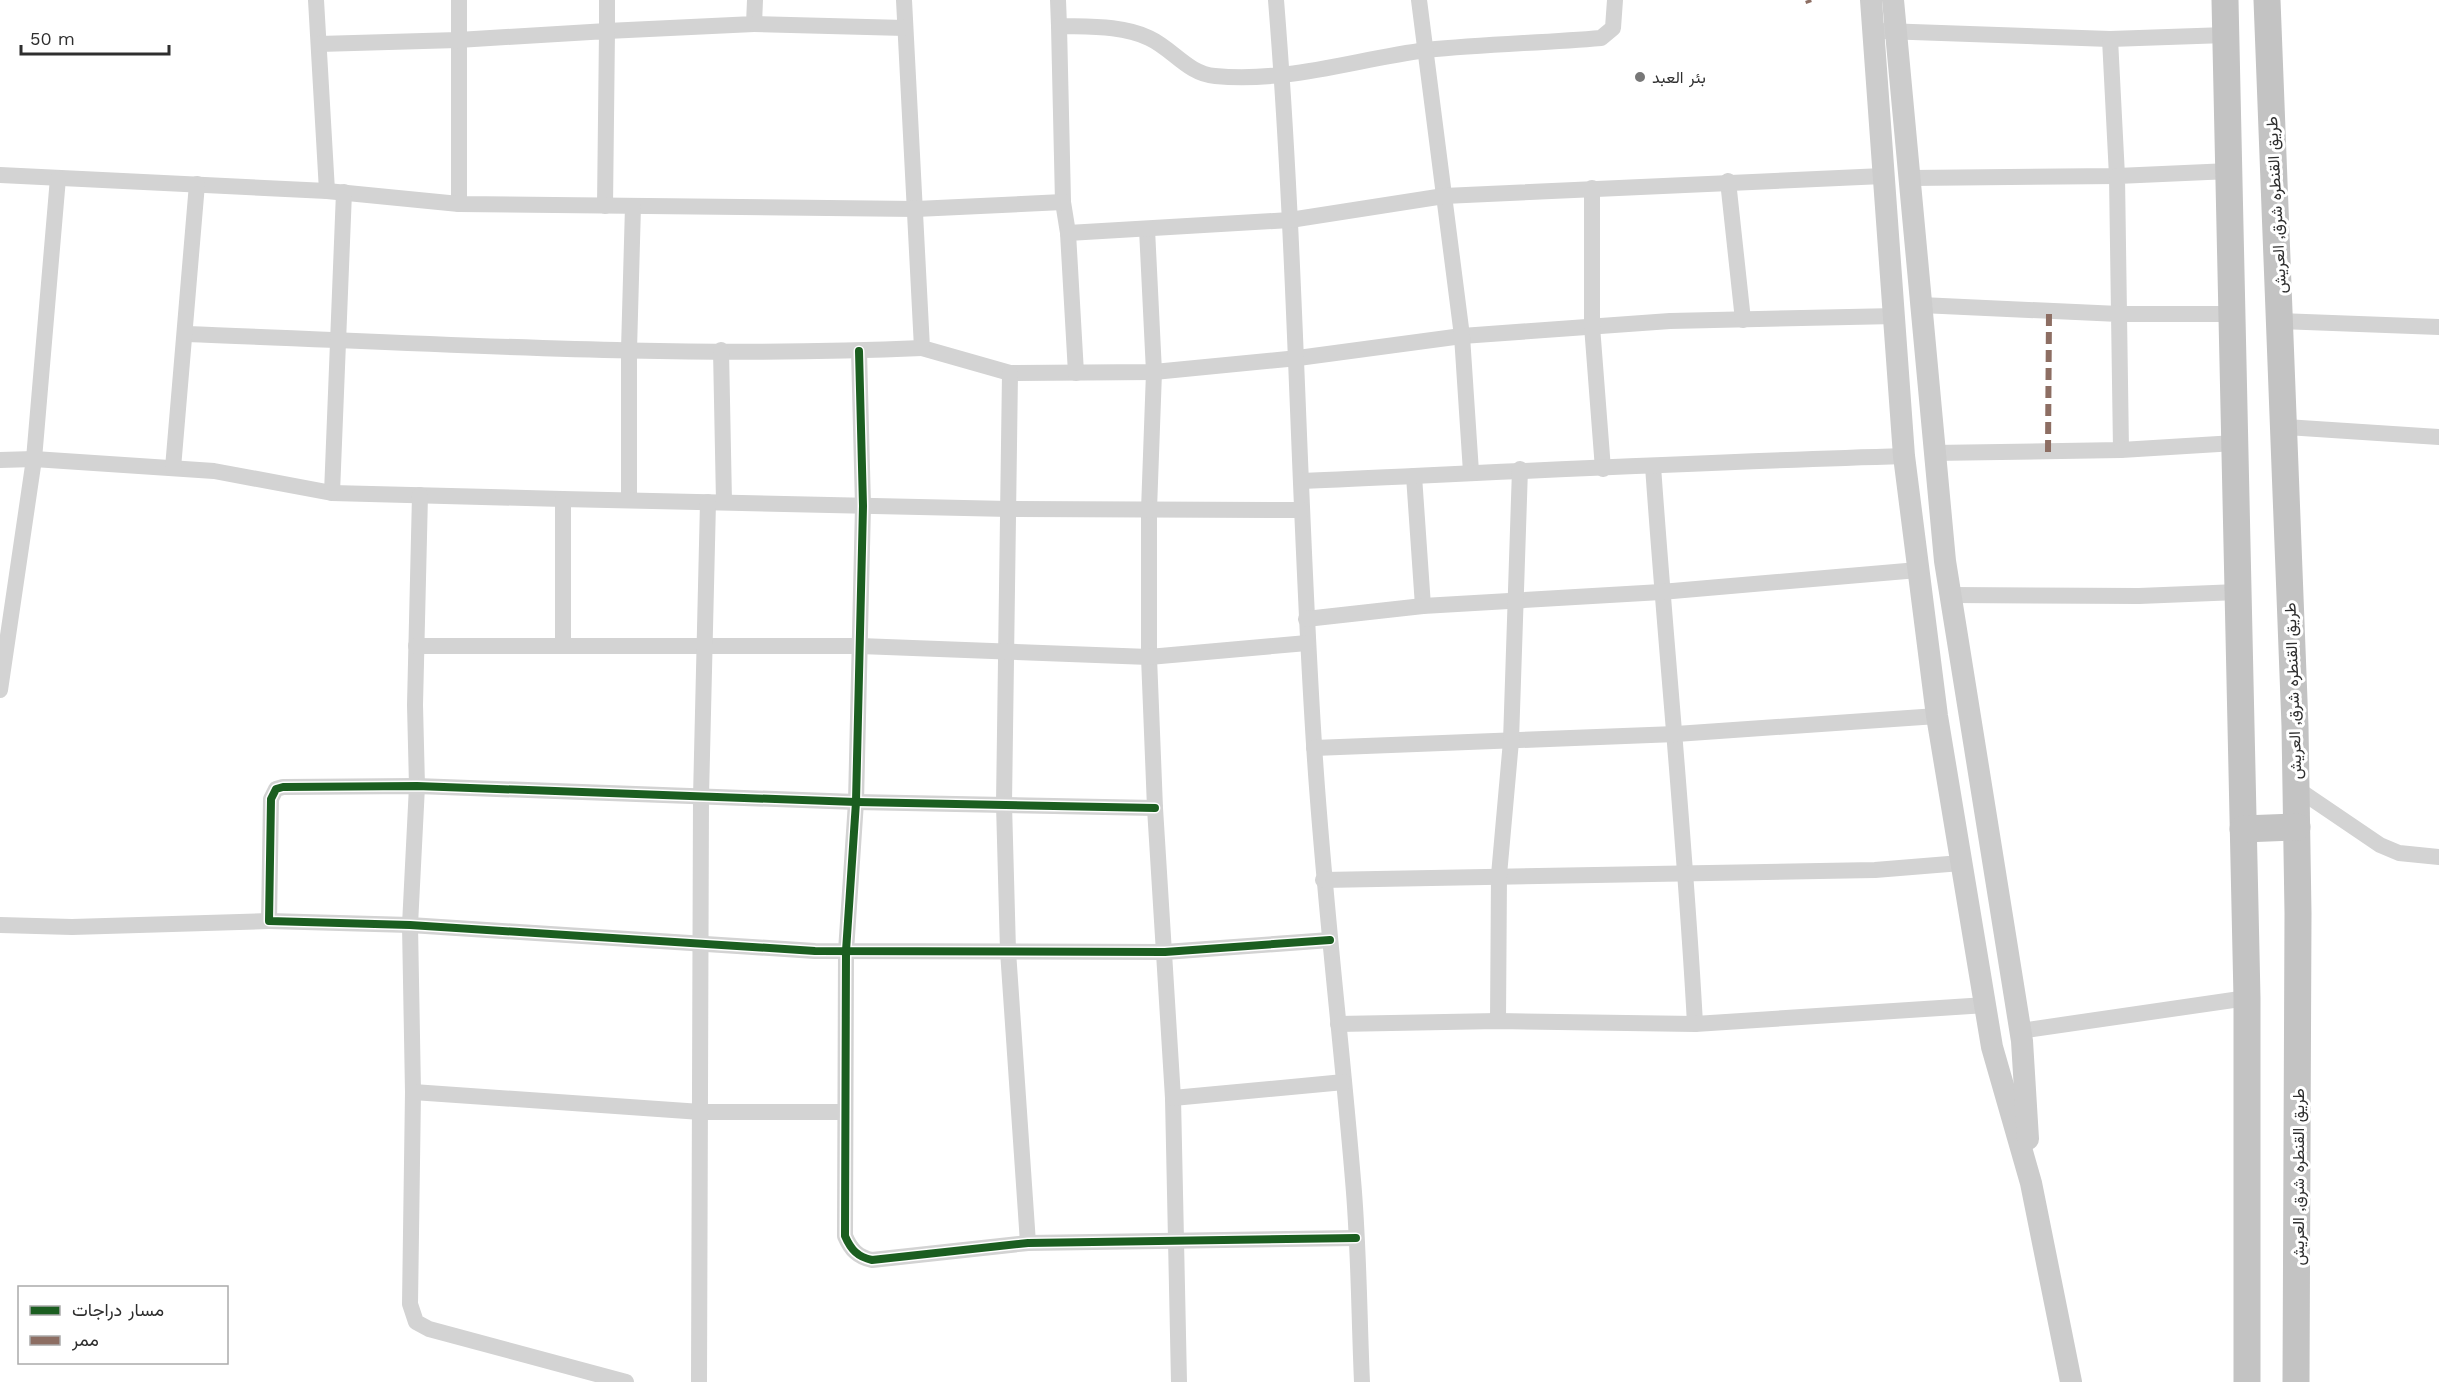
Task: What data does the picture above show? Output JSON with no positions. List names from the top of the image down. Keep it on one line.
{"streets":{"highway":["طريق القنطره شرق, العريش"]},"places":["بئر العبد"],"legend":["مسار دراجات","ممر"],"scale_bar":"50 m"}
